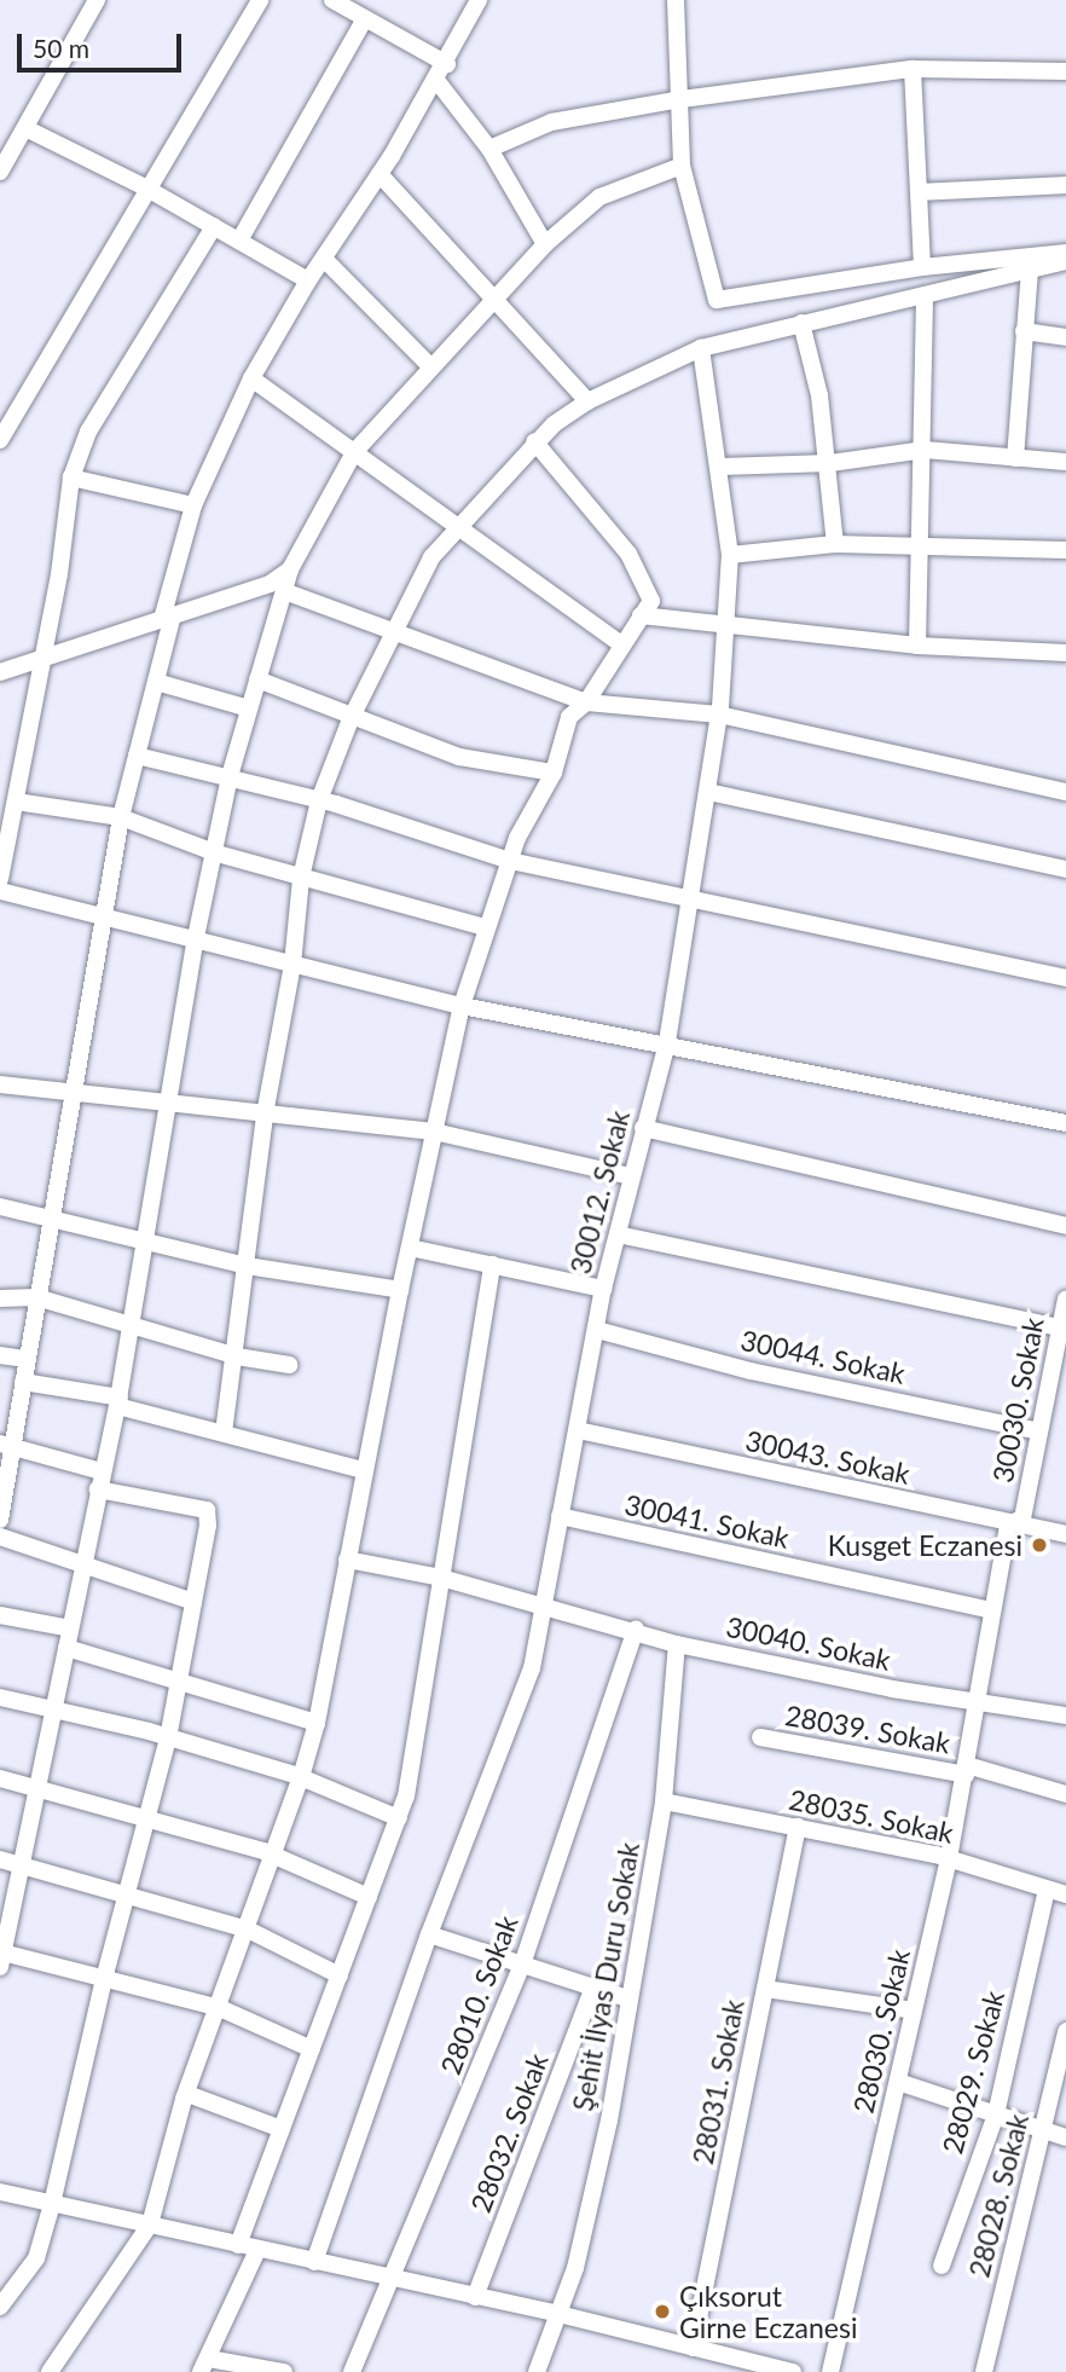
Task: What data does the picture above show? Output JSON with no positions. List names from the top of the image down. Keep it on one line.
{"streets":{"street":["30012. Sokak","30044. Sokak","30030. Sokak","30043. Sokak","30041. Sokak","30040. Sokak","28039. Sokak","28035. Sokak","Şehit İlyas Duru Sokak","28010. Sokak","28030. Sokak","28029. Sokak","28031. Sokak","28032. Sokak","28028. Sokak"]},"crossings":[["30012. Sokak","30044. Sokak"],["30012. Sokak","30043. Sokak"],["30012. Sokak","30041. Sokak"],["30012. Sokak","30040. Sokak"],["30044. Sokak","30030. Sokak"],["30030. Sokak","30043. Sokak"],["30030. Sokak","30041. Sokak"],["30030. Sokak","30040. Sokak"],["30030. Sokak","28030. Sokak"],["30040. Sokak","Şehit İlyas Duru Sokak"],["30040. Sokak","28010. Sokak"],["30040. Sokak","28030. Sokak"],["28039. Sokak","28030. Sokak"],["28035. Sokak","Şehit İlyas Duru Sokak"],["28035. Sokak","28030. Sokak"],["28035. Sokak","28029. Sokak"],["28035. Sokak","28031. Sokak"]],"places":["Kusget Eczanesi","Çıksorut Girne Eczanesi"],"scale_bar":"50 m"}
